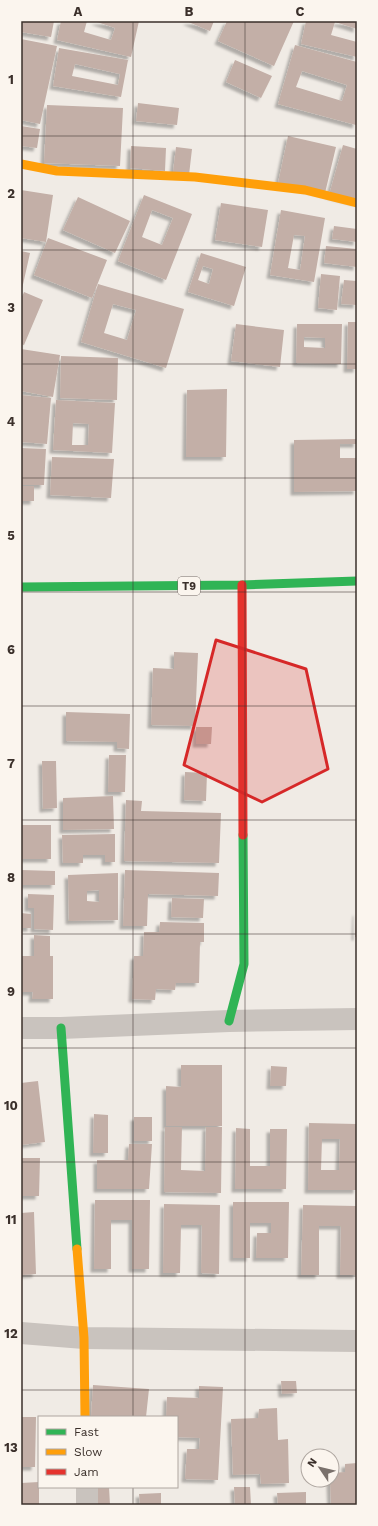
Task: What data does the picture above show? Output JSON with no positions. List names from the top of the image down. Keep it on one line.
{"streets":{"main road":["T9"]},"legend":["Fast","Slow","Jam"],"north":"top left","grid":{"columns":["A","B","C"],"rows":["1","2","3","4","5","6","7","8","9","10","11","12","13"]}}
